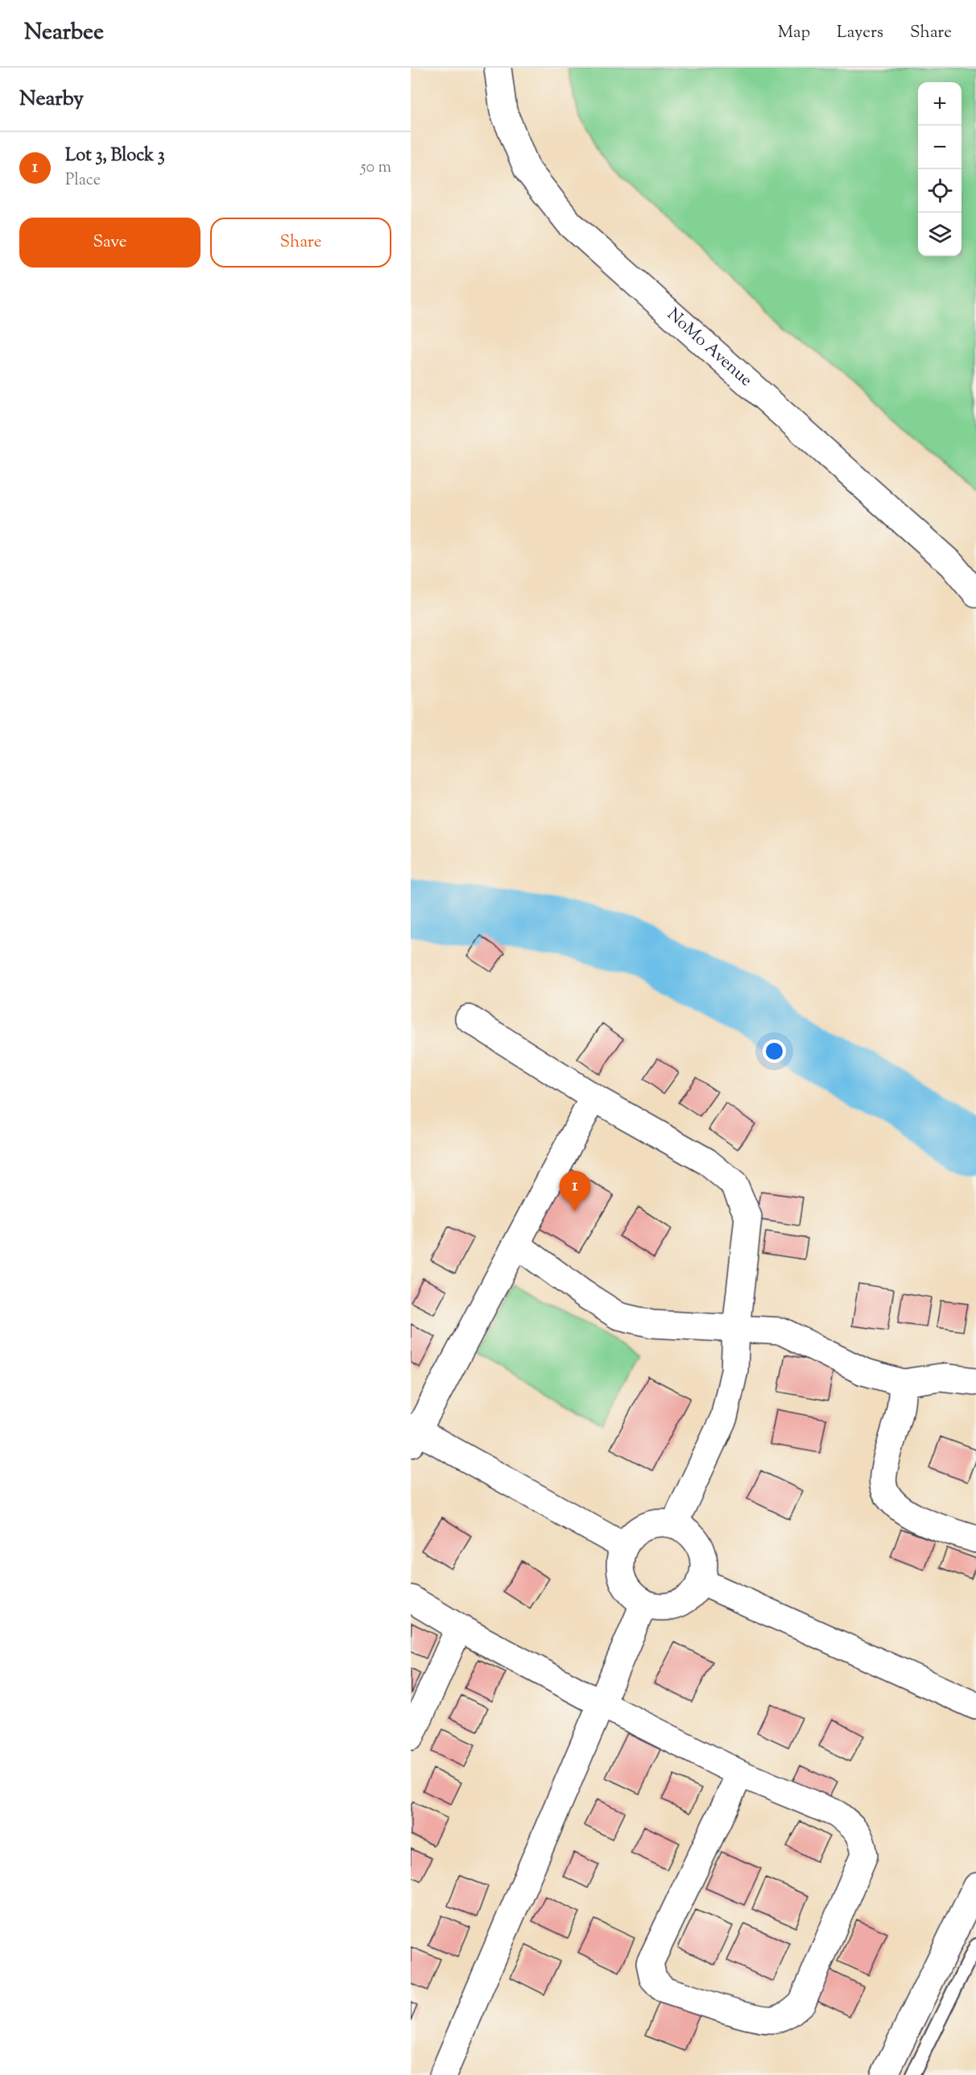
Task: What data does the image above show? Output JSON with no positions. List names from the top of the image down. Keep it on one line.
{"streets":{"street":["NoMo Avenue"]},"page":{"header":"Nearbee","nav":["Map","Layers","Share"],"heading":"Nearby","map_buttons":["+","−"],"list":[{"mark":"1","name":"Lot 3, Block 3","note":"Place","value":"50 m"}],"buttons":["Save","Share"],"pins":"1"}}
